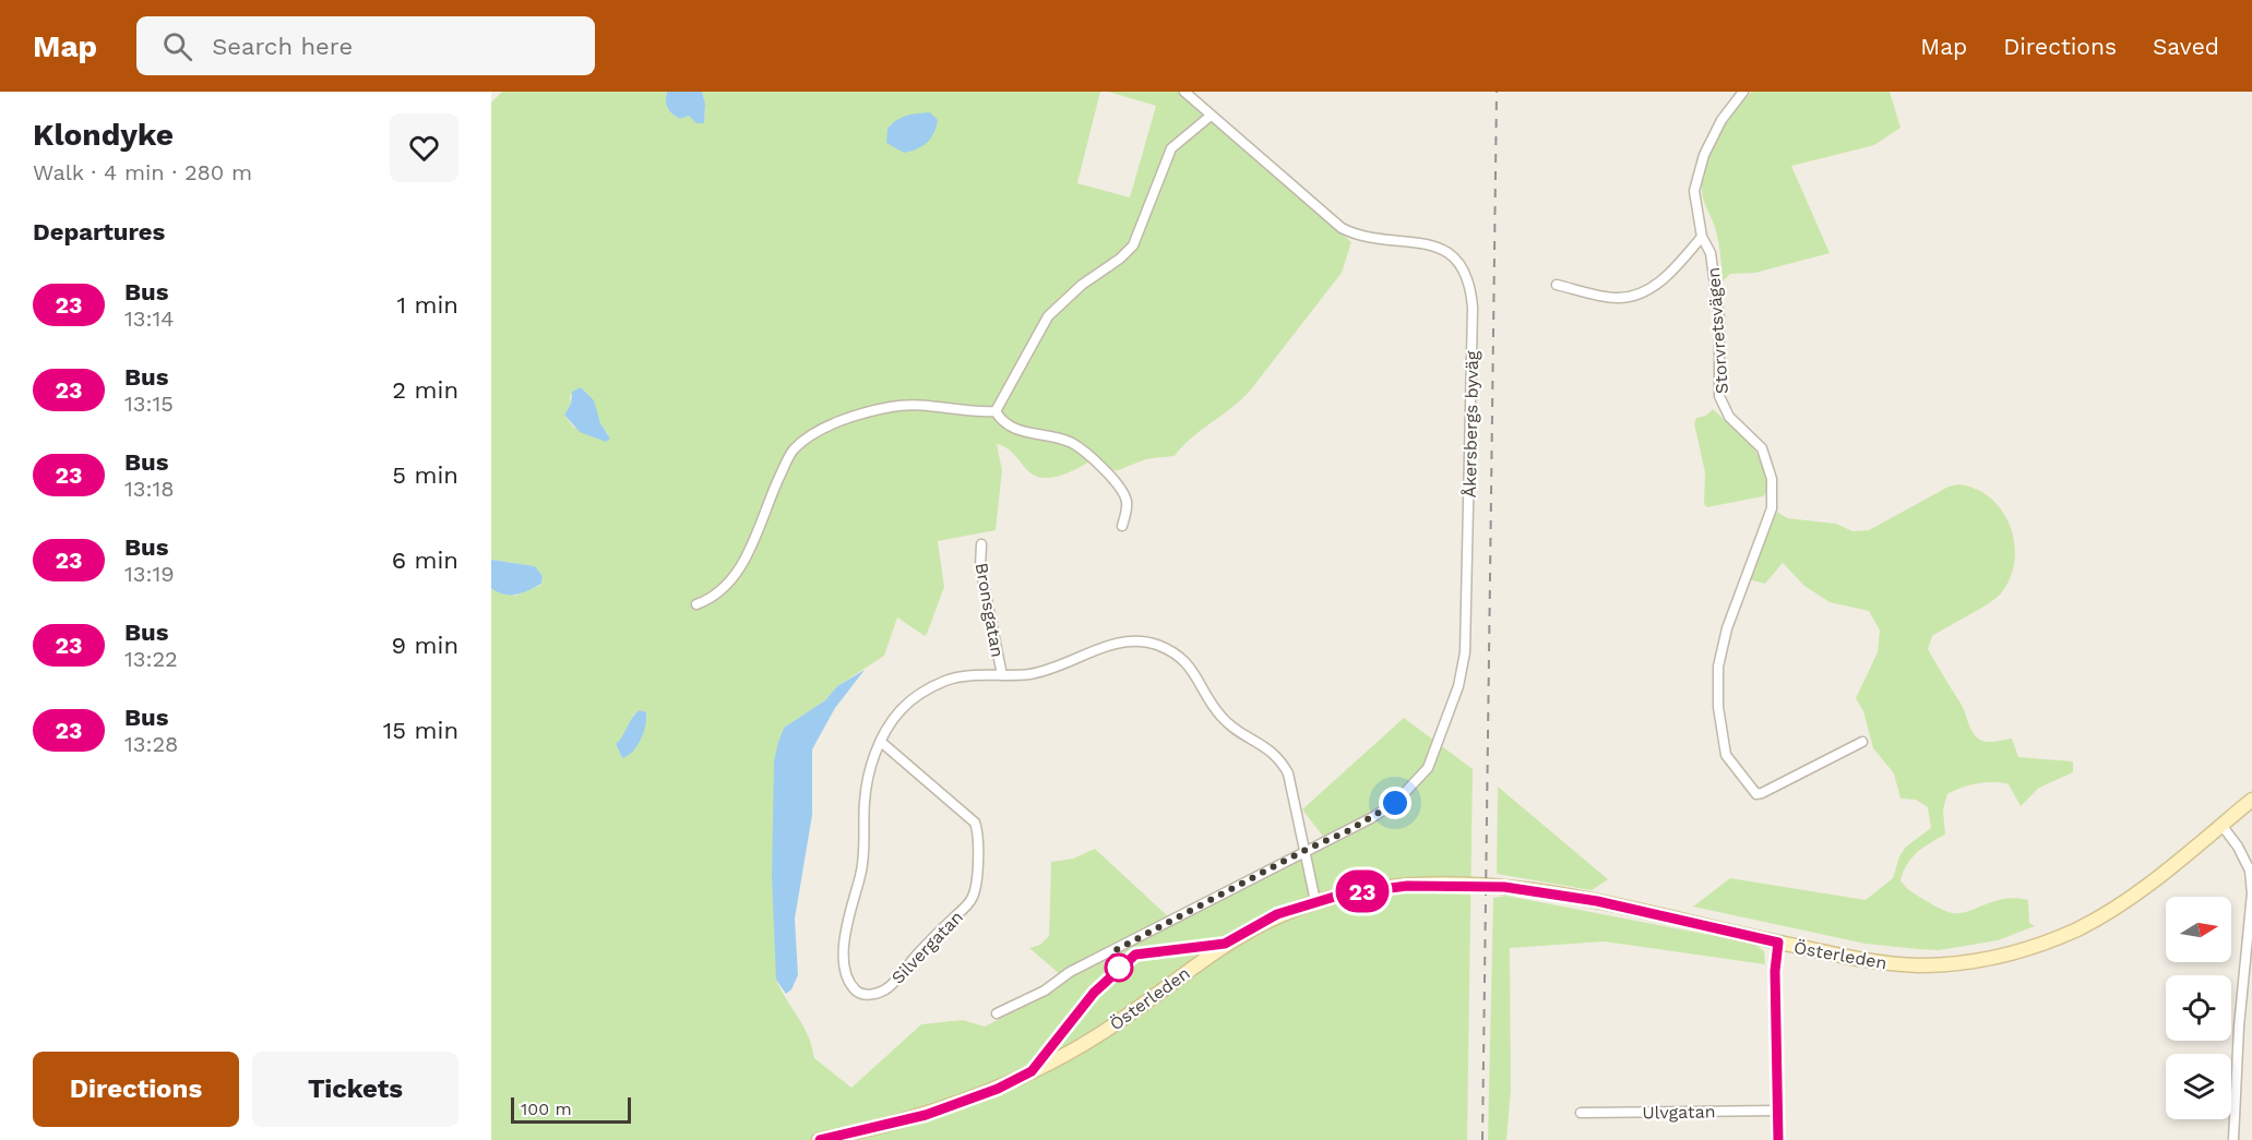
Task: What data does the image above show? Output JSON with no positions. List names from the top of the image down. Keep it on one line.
{"streets":{"street":["Storvretsvägen","Åkersbergs byväg","Bronsgatan","Silvergatan","Österleden","Ulvgatan"]},"crossings":[["Åkersbergs byväg","Silvergatan"],["Bronsgatan","Silvergatan"],["Silvergatan","Österleden"]],"lines":["bus line 23"],"scale_bar":"100 m","north":"right","page":{"header":"Map","search":"Search here","nav":["Map","Directions","Saved"],"heading":[["Klondyke","Walk · 4 min · 280 m"],"Departures"],"on_map":"23","list":[{"mark":"23","name":"Bus","note":"13:14","value":"1 min"},{"mark":"23","name":"Bus","note":"13:15","value":"2 min"},{"mark":"23","name":"Bus","note":"13:18","value":"5 min"},{"mark":"23","name":"Bus","note":"13:19","value":"6 min"},{"mark":"23","name":"Bus","note":"13:22","value":"9 min"},{"mark":"23","name":"Bus","note":"13:28","value":"15 min"}],"buttons":["Directions","Tickets"],"scale":"100 m"}}
